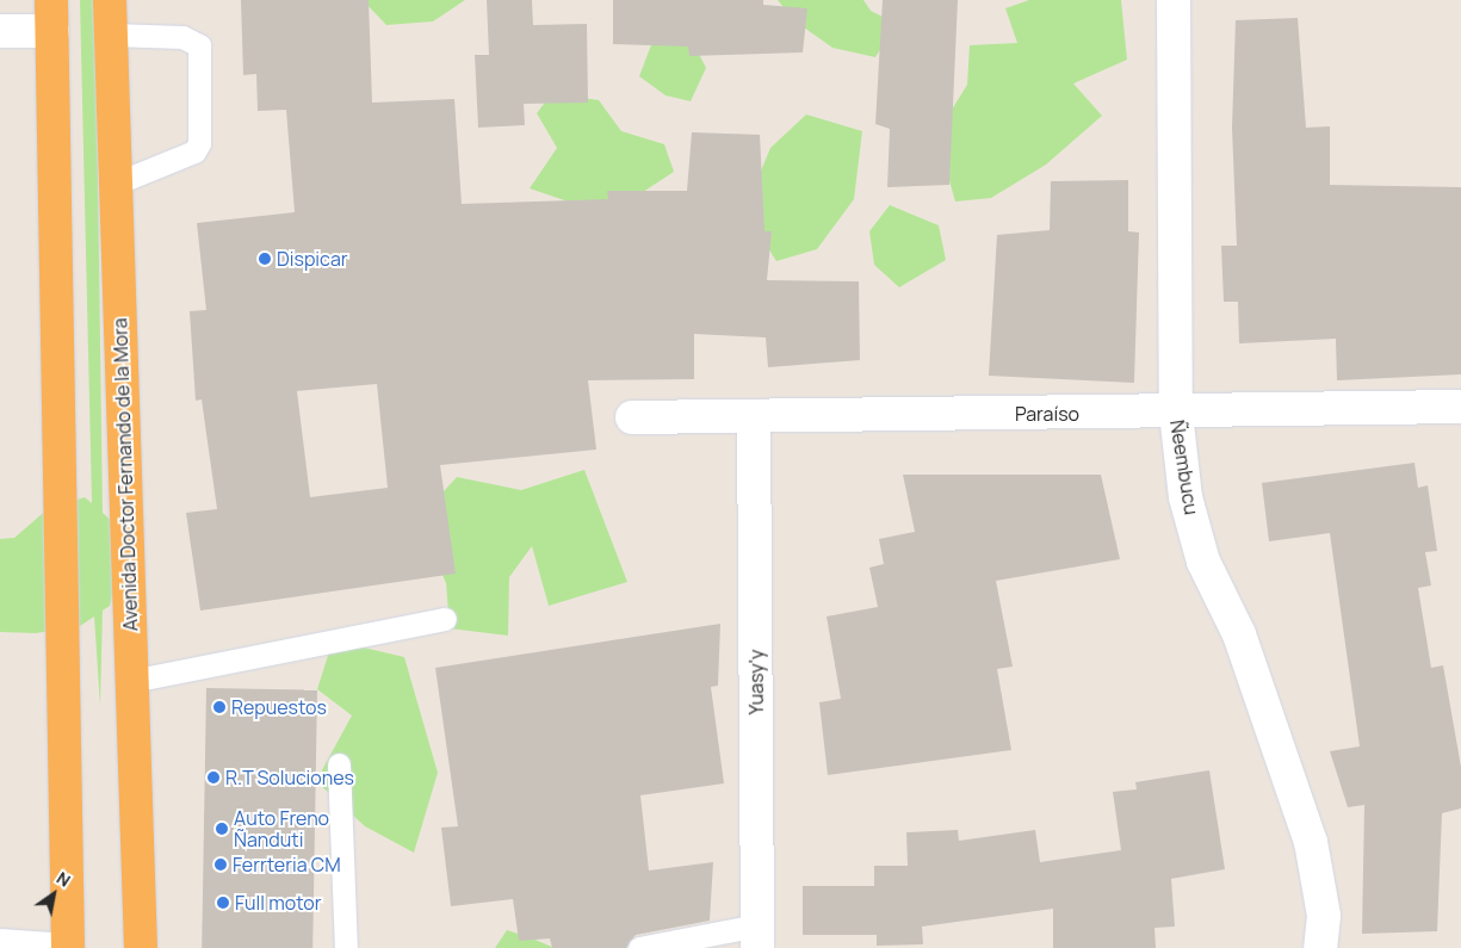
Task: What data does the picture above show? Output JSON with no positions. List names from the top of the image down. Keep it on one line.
{"streets":{"highway":["Avenida Doctor Fernando de la Mora"],"street":["Paraíso","Ñeembucu","Yuasy'y"]},"crossings":[["Paraíso","Ñeembucu"],["Paraíso","Yuasy'y"]],"places":["Dispicar","Repuestos","R.T Soluciones","Auto Freno Ñanduti","Ferrteria CM","Full motor"],"north":"top right"}
